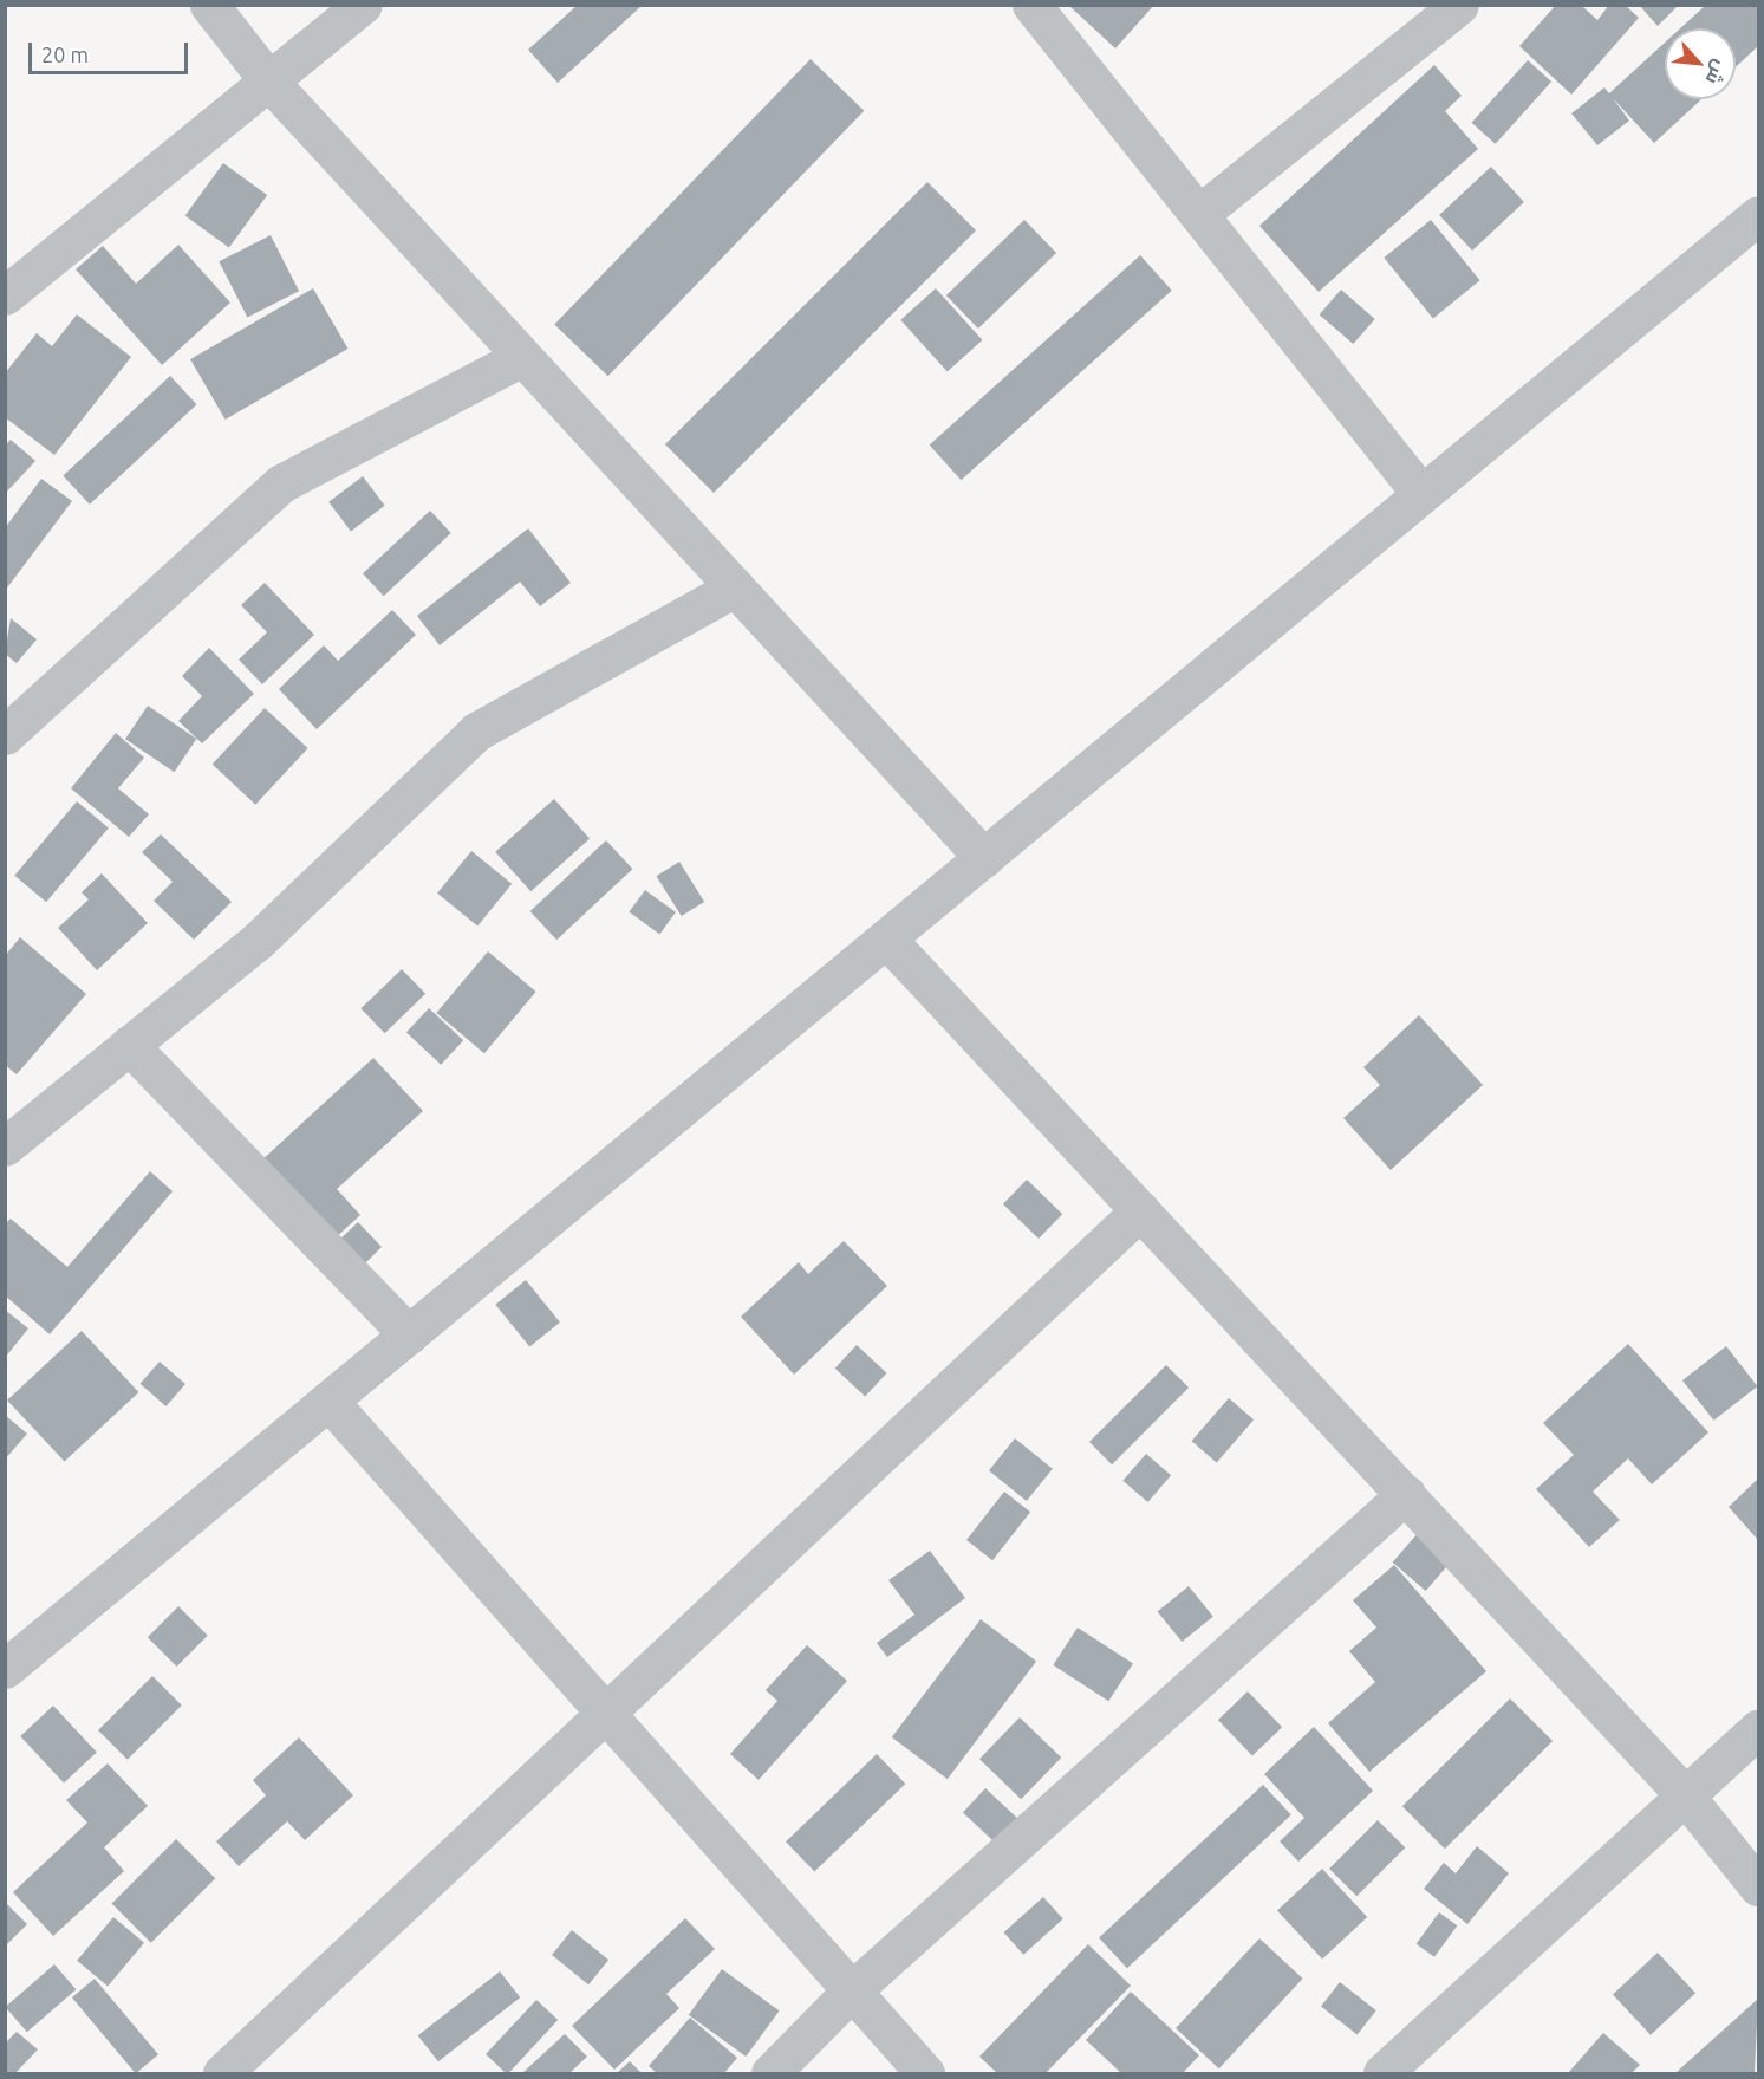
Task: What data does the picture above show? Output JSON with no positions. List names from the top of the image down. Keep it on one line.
{"scale_bar":"20 m","north":"bottom right"}
